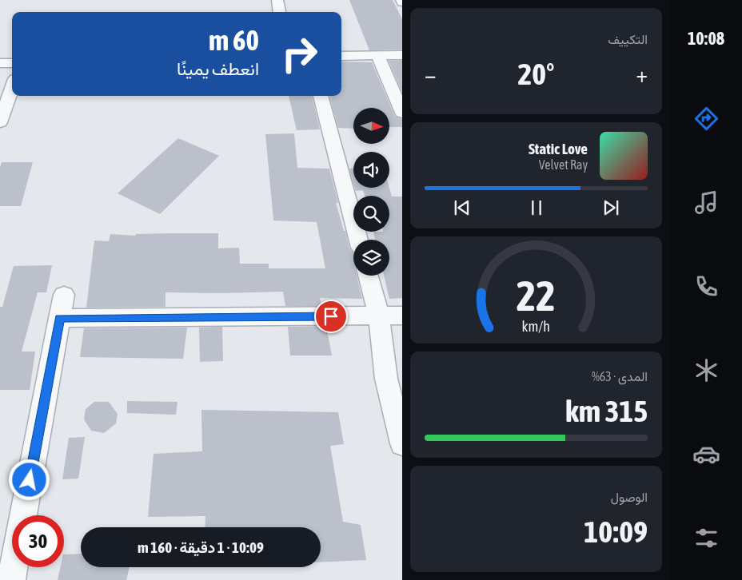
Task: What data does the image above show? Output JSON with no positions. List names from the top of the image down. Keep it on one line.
{"north":"right","page":{"tabs":"10:08","tile":["التكييف",["المدى · 63%","315 km"],["الوصول","10:09"]],"turn":["60 m","انعطف يمينًا"],"heat":["−","20°","+"],"song":["Static Love","Velvet Ray"],"limit":"30","trip":"10:09 · 1 دقيقة · 160 m","gauge":["22","km/h"]}}
